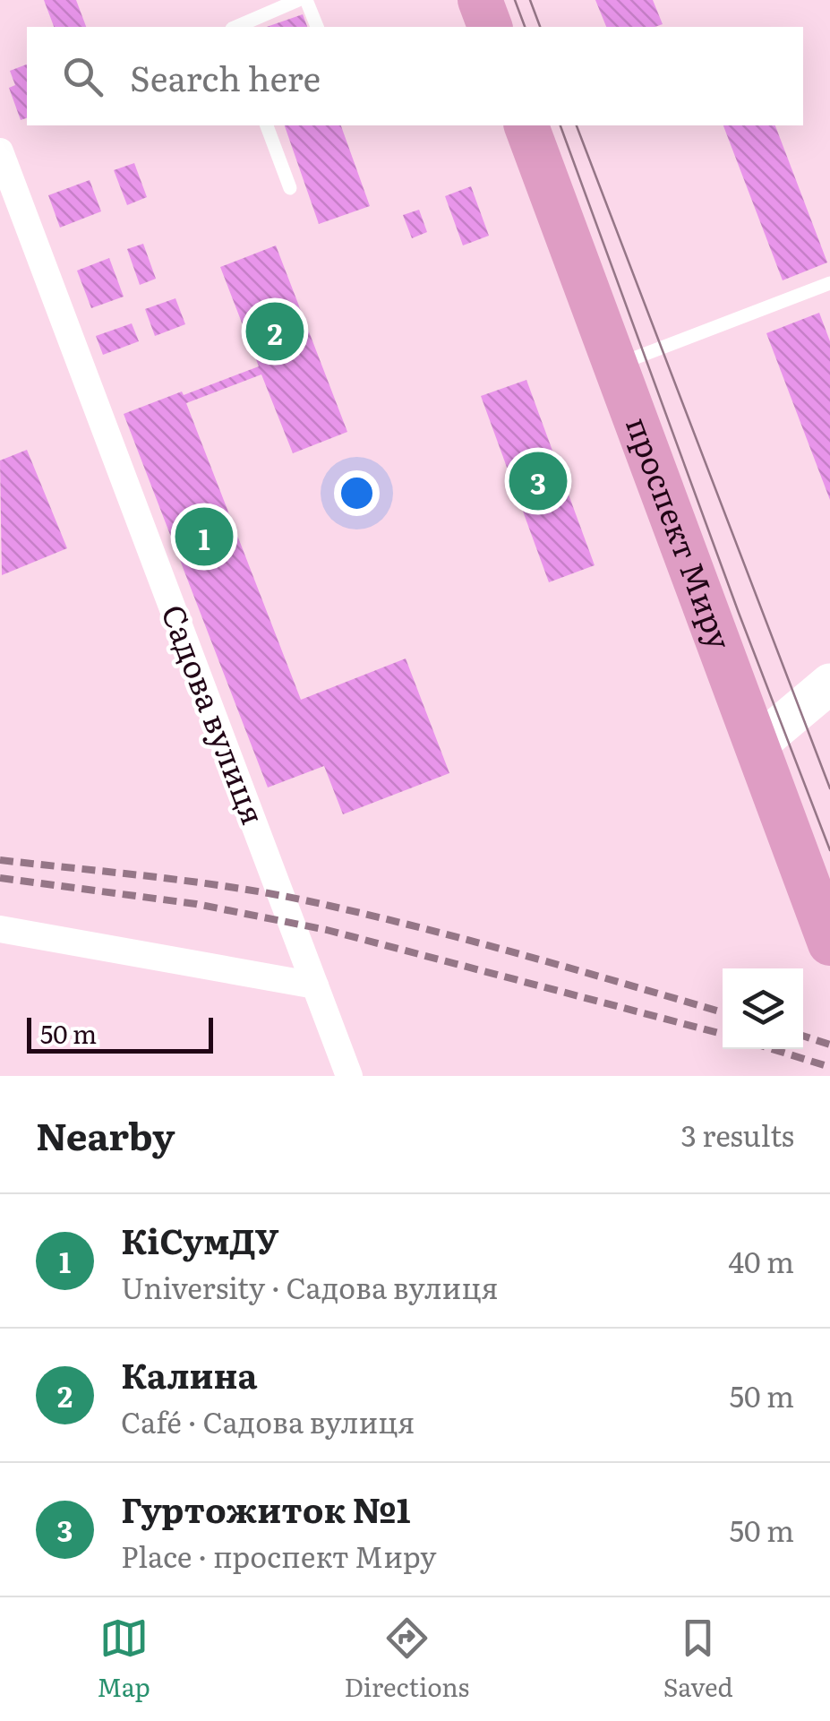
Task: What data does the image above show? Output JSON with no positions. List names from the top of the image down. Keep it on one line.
{"streets":{"main road":["проспект Миру"],"street":["Садова вулиця"]},"scale_bar":"50 m","page":{"search":"Search here","pins":["2","3","1"],"scale":"50 m","heading":["Nearby","3 results"],"list":[{"mark":"1","name":"КіСумДУ","note":"University · Садова вулиця","value":"40 m"},{"mark":"2","name":"Калина","note":"Café · Садова вулиця","value":"50 m"},{"mark":"3","name":"Гуртожиток №1","note":"Place · проспект Миру","value":"50 m"}],"nav":["Map","Directions","Saved"]}}
